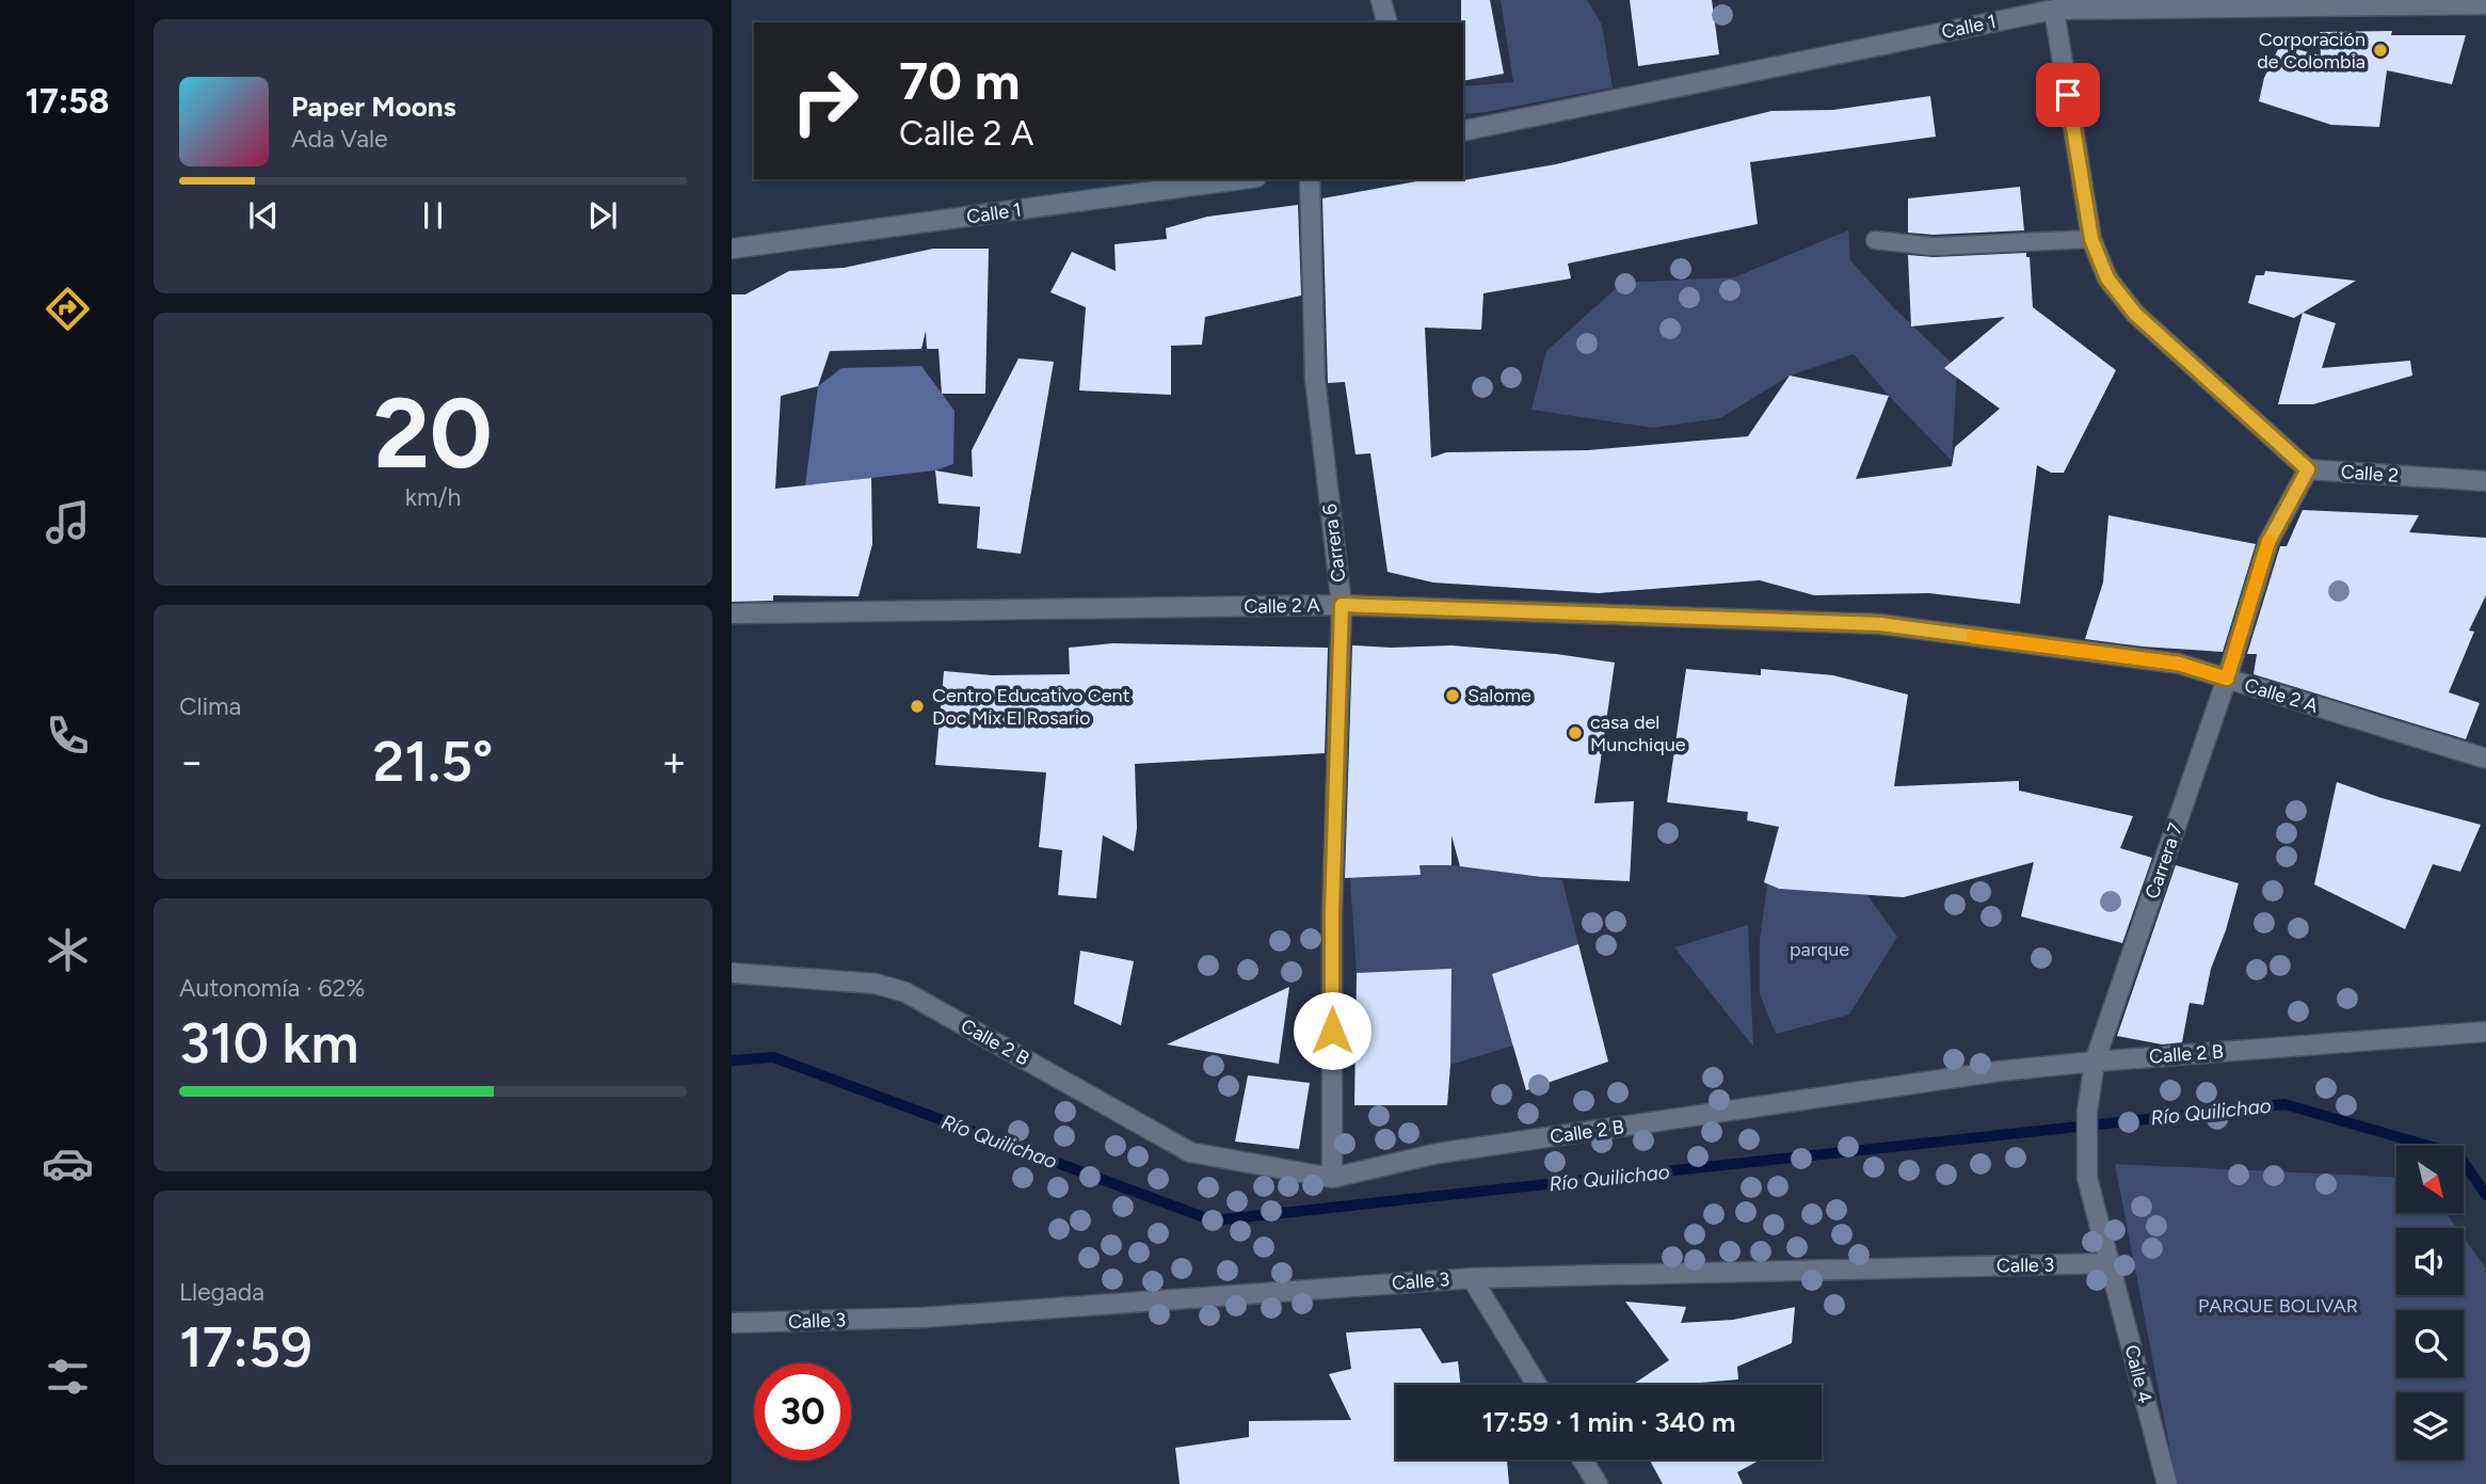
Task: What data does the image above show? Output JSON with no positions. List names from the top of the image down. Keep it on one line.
{"streets":{"street":["Calle 1","Calle 2","Carrera 6","Calle 2 A","Carrera 7","Calle 2 B","Calle 3","Calle 4"]},"crossings":[["Calle 2","Carrera 7"],["Carrera 6","Calle 2 A"],["Carrera 6","Calle 2 B"],["Calle 2 A","Carrera 7"],["Carrera 7","Calle 2 B"],["Carrera 7","Calle 3"],["Carrera 7","Calle 4"],["Calle 3","Calle 4"]],"water":["Río Quilichao"],"parks":["parque","PARQUE BOLIVAR"],"places":["Corporación de Colombia","Salome","Centro Educativo Cent Doc Mix El Rosario","casa del Munchique"],"north":"bottom right","page":{"tabs":"17:58","turn":["70 m","Calle 2 A"],"song":["Paper Moons","Ada Vale"],"tile":[["20","km/h"],"Clima",["Autonomía · 62%","310 km"],["Llegada","17:59"]],"heat":["−","21.5°","+"],"limit":"30","trip":"17:59 · 1 min · 340 m"}}
